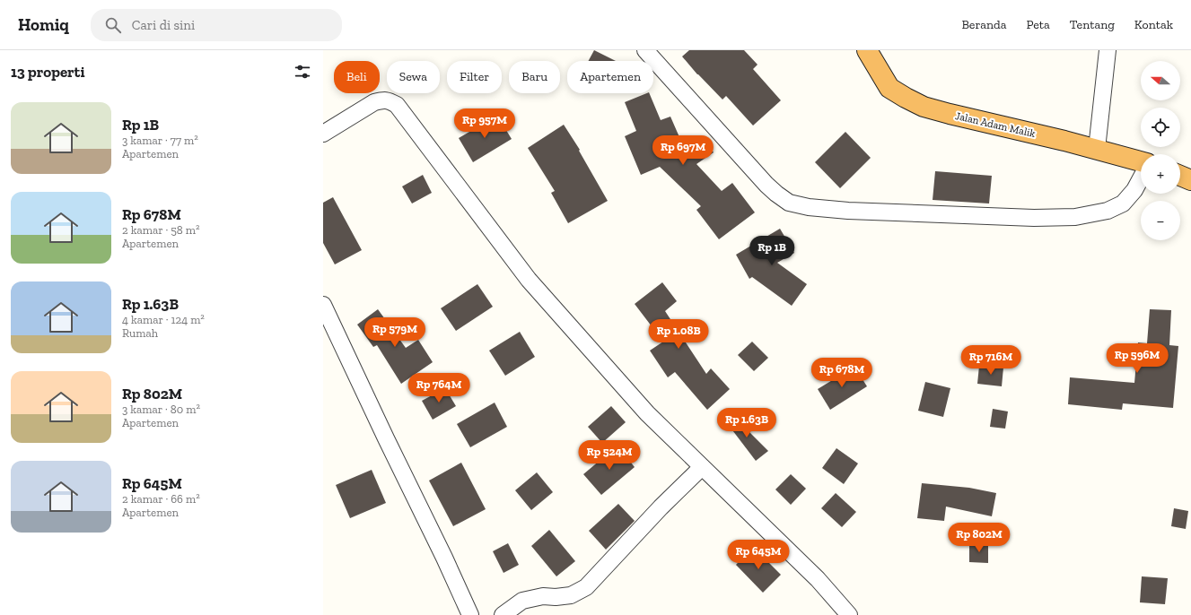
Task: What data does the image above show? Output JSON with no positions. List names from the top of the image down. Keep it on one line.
{"streets":{"highway":["Jalan Adam Malik"]},"north":"left","page":{"header":"Homiq","search":"Cari di sini","nav":["Beranda","Peta","Tentang","Kontak"],"heading":"13 properti","map_buttons":["+","−"],"chip":["Beli","Sewa","Filter","Baru","Apartemen"],"list":[{"name":"Rp 1B","note":"3 kamar · 77 m² · Apartemen"},{"name":"Rp 678M","note":"2 kamar · 58 m² · Apartemen"},{"name":"Rp 1.63B","note":"4 kamar · 124 m² · Rumah"},{"name":"Rp 802M","note":"3 kamar · 80 m² · Apartemen"},{"name":"Rp 645M","note":"2 kamar · 66 m² · Apartemen"}],"price":["Rp 957M","Rp 697M","Rp 1B","Rp 579M","Rp 1.08B","Rp 596M","Rp 716M","Rp 678M","Rp 764M","Rp 1.63B","Rp 524M","Rp 802M","Rp 645M"]}}
